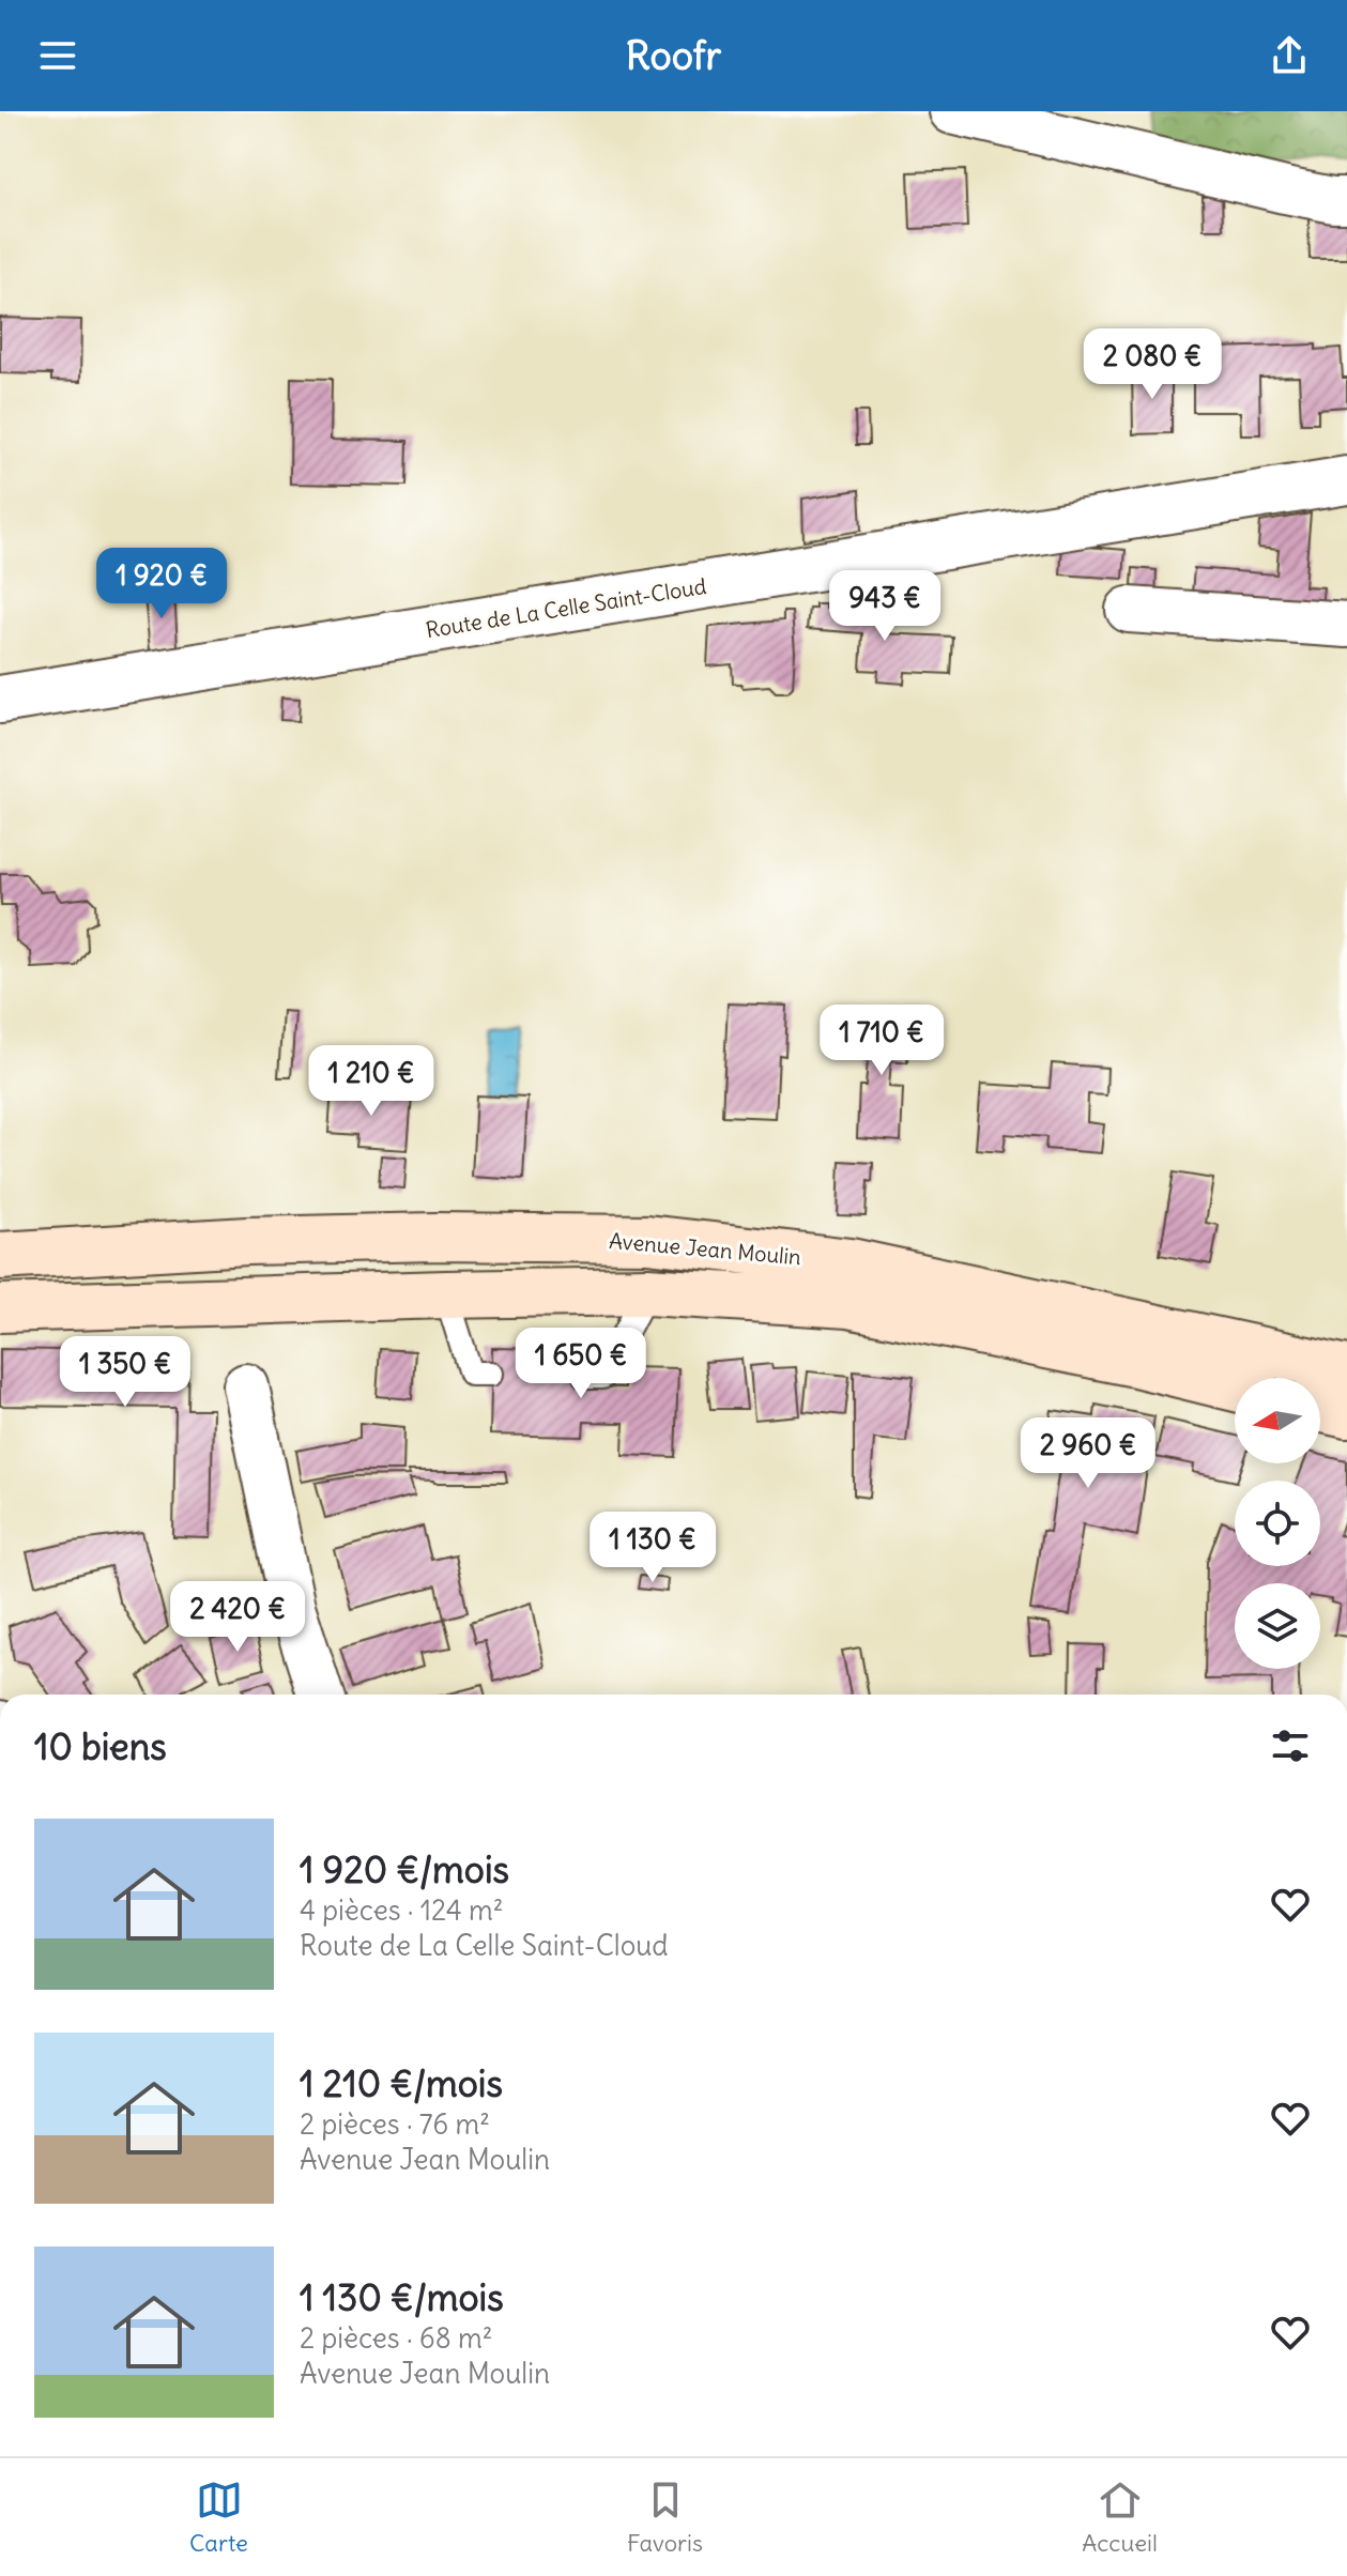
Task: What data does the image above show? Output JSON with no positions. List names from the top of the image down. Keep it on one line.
{"streets":{"main road":["Avenue Jean Moulin"],"street":["Route de La Celle Saint-Cloud"]},"north":"left","page":{"header":"Roofr","price":["2 080 €","1 920 €","943 €","1 710 €","1 210 €","1 650 €","1 350 €","2 960 €","1 130 €","2 420 €"],"heading":"10 biens","list":[{"name":"1 920 €/mois","note":"4 pièces · 124 m² · Route de La Celle Saint-Cloud"},{"name":"1 210 €/mois","note":"2 pièces · 76 m² · Avenue Jean Moulin"},{"name":"1 130 €/mois","note":"2 pièces · 68 m² · Avenue Jean Moulin"}],"tabs":["Carte","Favoris","Accueil"]}}
